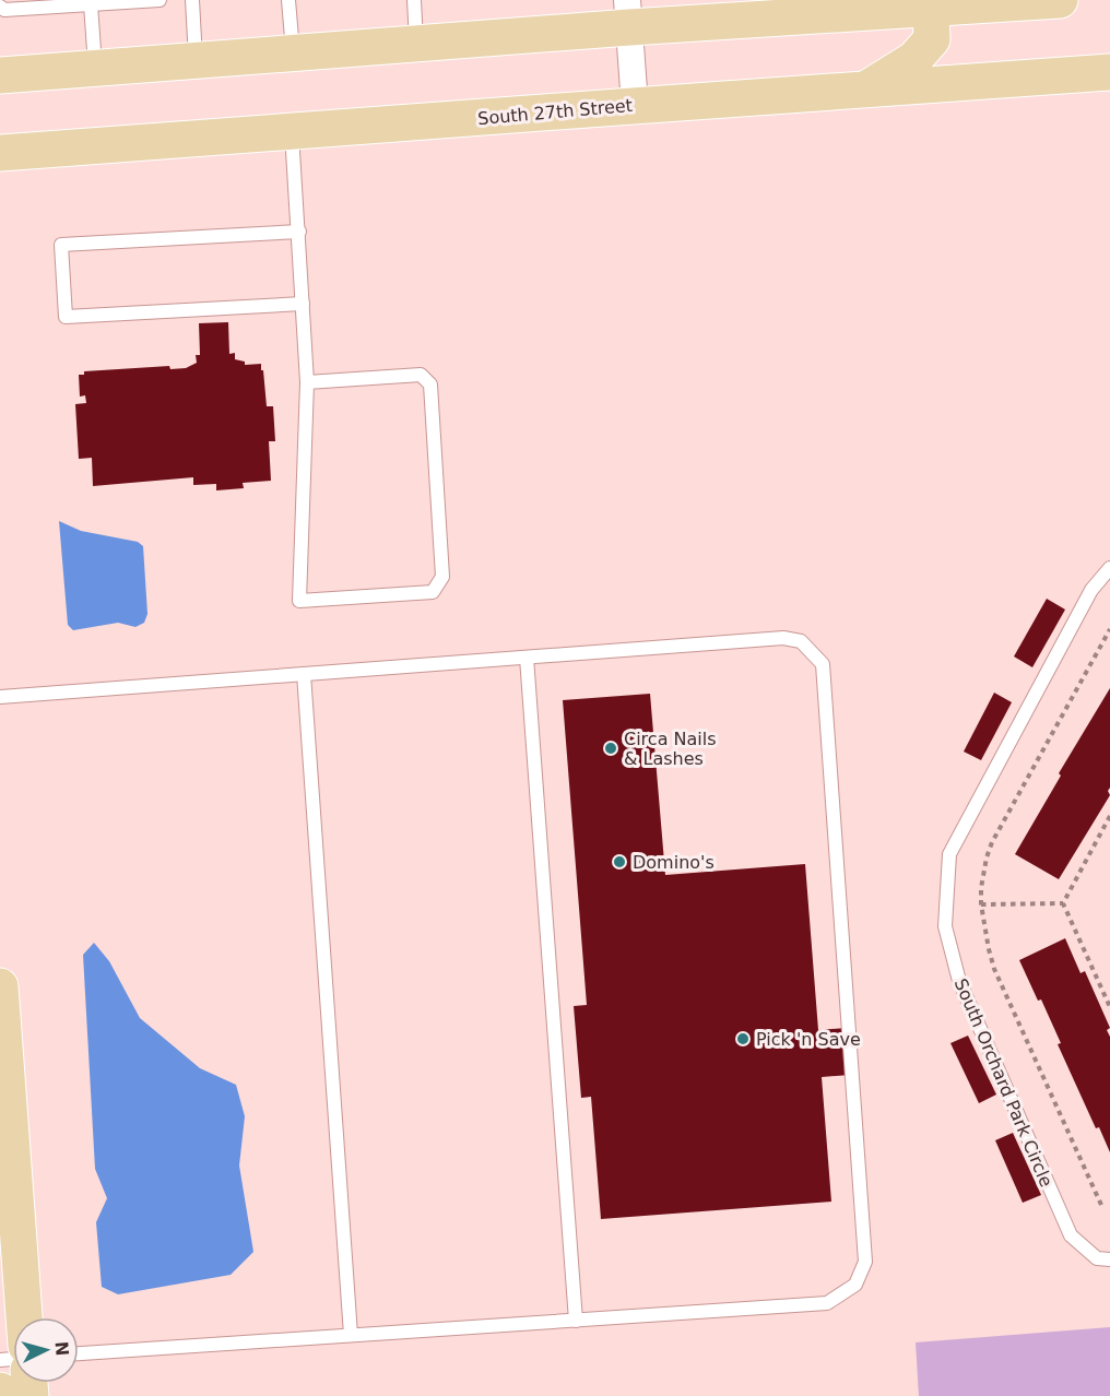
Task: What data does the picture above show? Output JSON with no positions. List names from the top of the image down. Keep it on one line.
{"streets":{"main road":["South 27th Street"],"lane":["South Orchard Park Circle"]},"places":["Circa Nails & Lashes","Domino's","Pick 'n Save"],"north":"right"}
